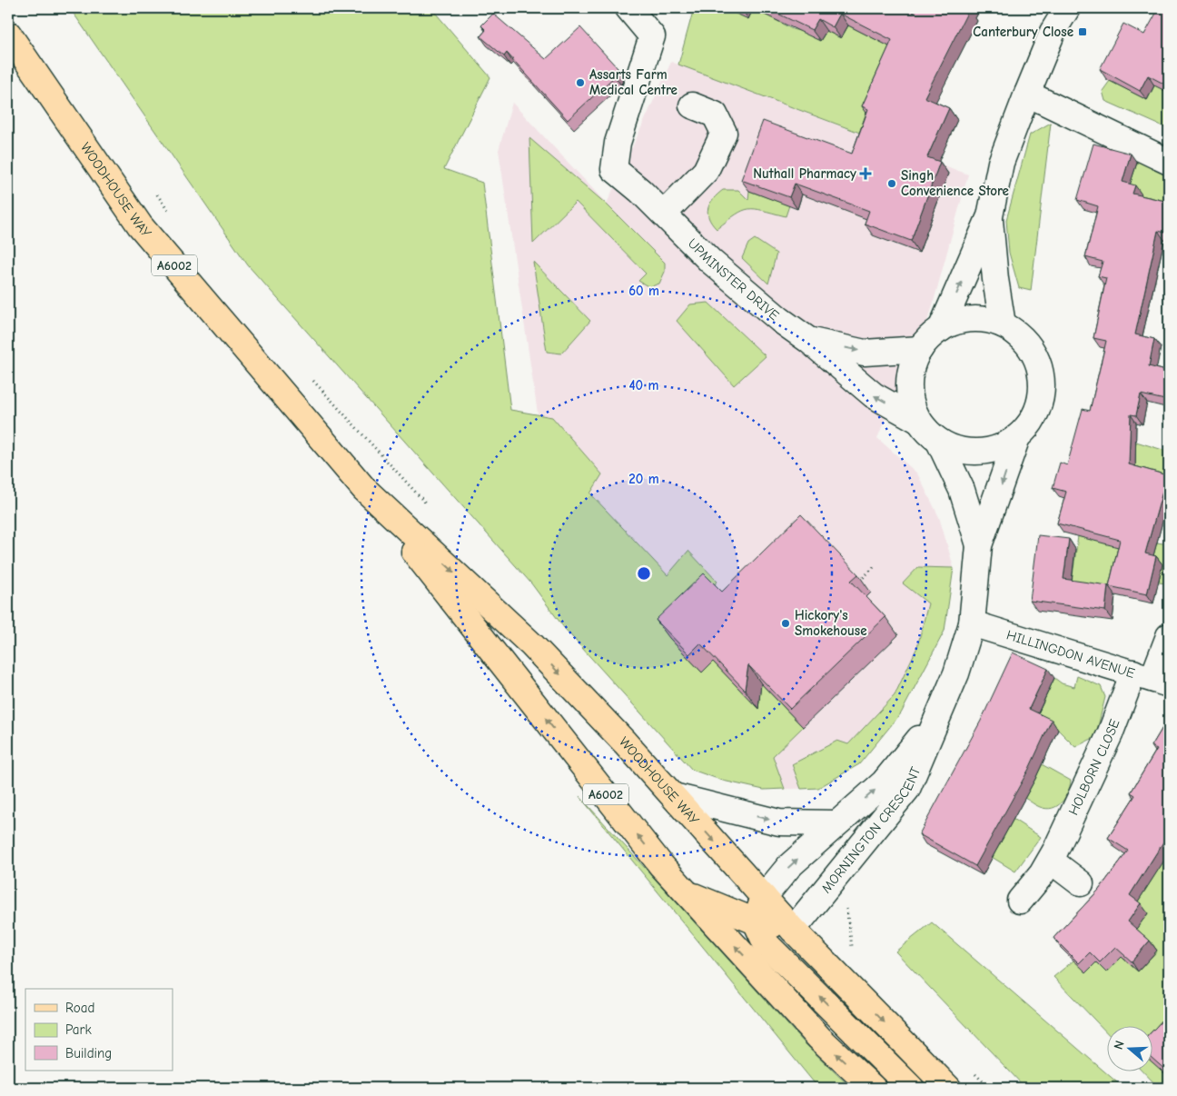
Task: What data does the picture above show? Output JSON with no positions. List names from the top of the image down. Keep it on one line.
{"streets":{"main road":["WOODHOUSE WAY","A6002"],"street":["UPMINSTER DRIVE","HILLINGDON AVENUE","HOLBORN CLOSE","MORNINGTON CRESCENT"]},"crossings":[["WOODHOUSE WAY","MORNINGTON CRESCENT"],["UPMINSTER DRIVE","MORNINGTON CRESCENT"],["HILLINGDON AVENUE","HOLBORN CLOSE"],["HILLINGDON AVENUE","MORNINGTON CRESCENT"]],"places":{"transit":["Canterbury Close"],"other":["Assarts Farm Medical Centre","Singh Convenience Store","Hickory's Smokehouse"],"health":["Nuthall Pharmacy"]},"legend":["Road","Park","Building"],"north":"left","rings":["60 m","40 m","20 m"]}
